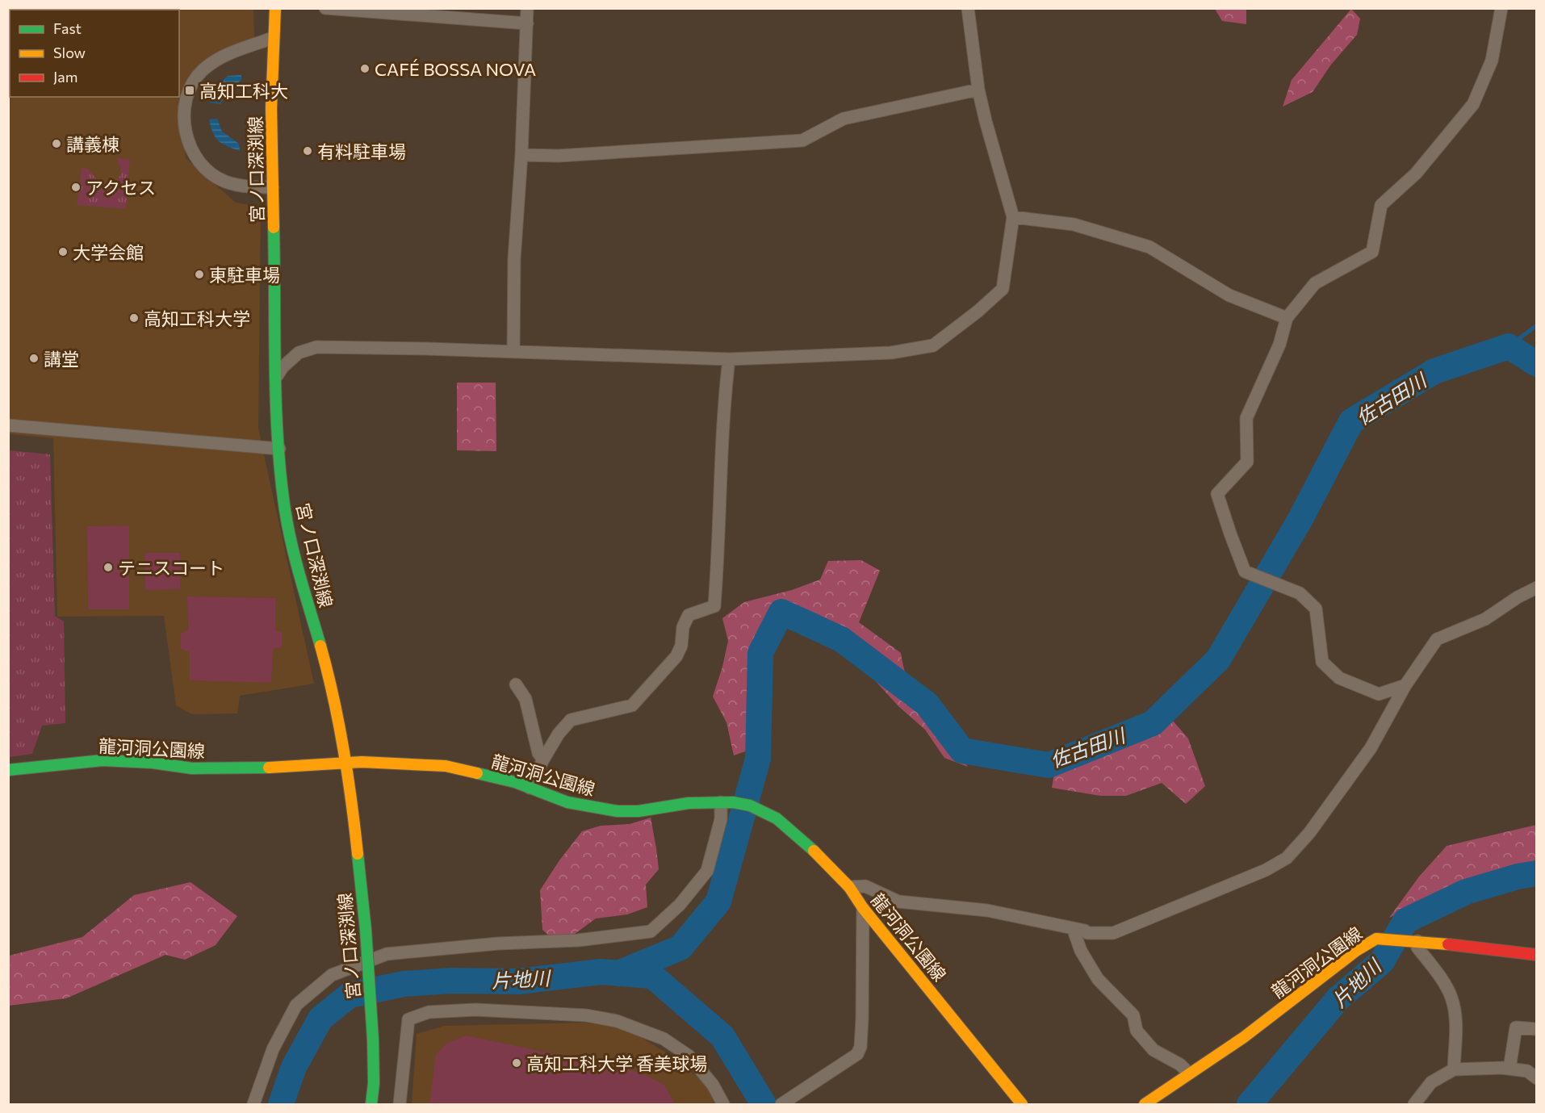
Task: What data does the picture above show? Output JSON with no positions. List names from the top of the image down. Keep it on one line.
{"streets":{"main road":["宮ノ口深渕線","龍河洞公園線"]},"crossings":[["宮ノ口深渕線","龍河洞公園線"]],"water":["佐古田川","片地川"],"places":{"other":["CAFÉ BOSSA NOVA","講義棟","有料駐車場","アクセス","大学会館","東駐車場","高知工科大学","講堂","テニスコート","高知工科大学 香美球場"],"transit":["高知工科大"]},"legend":["Fast","Slow","Jam"]}
